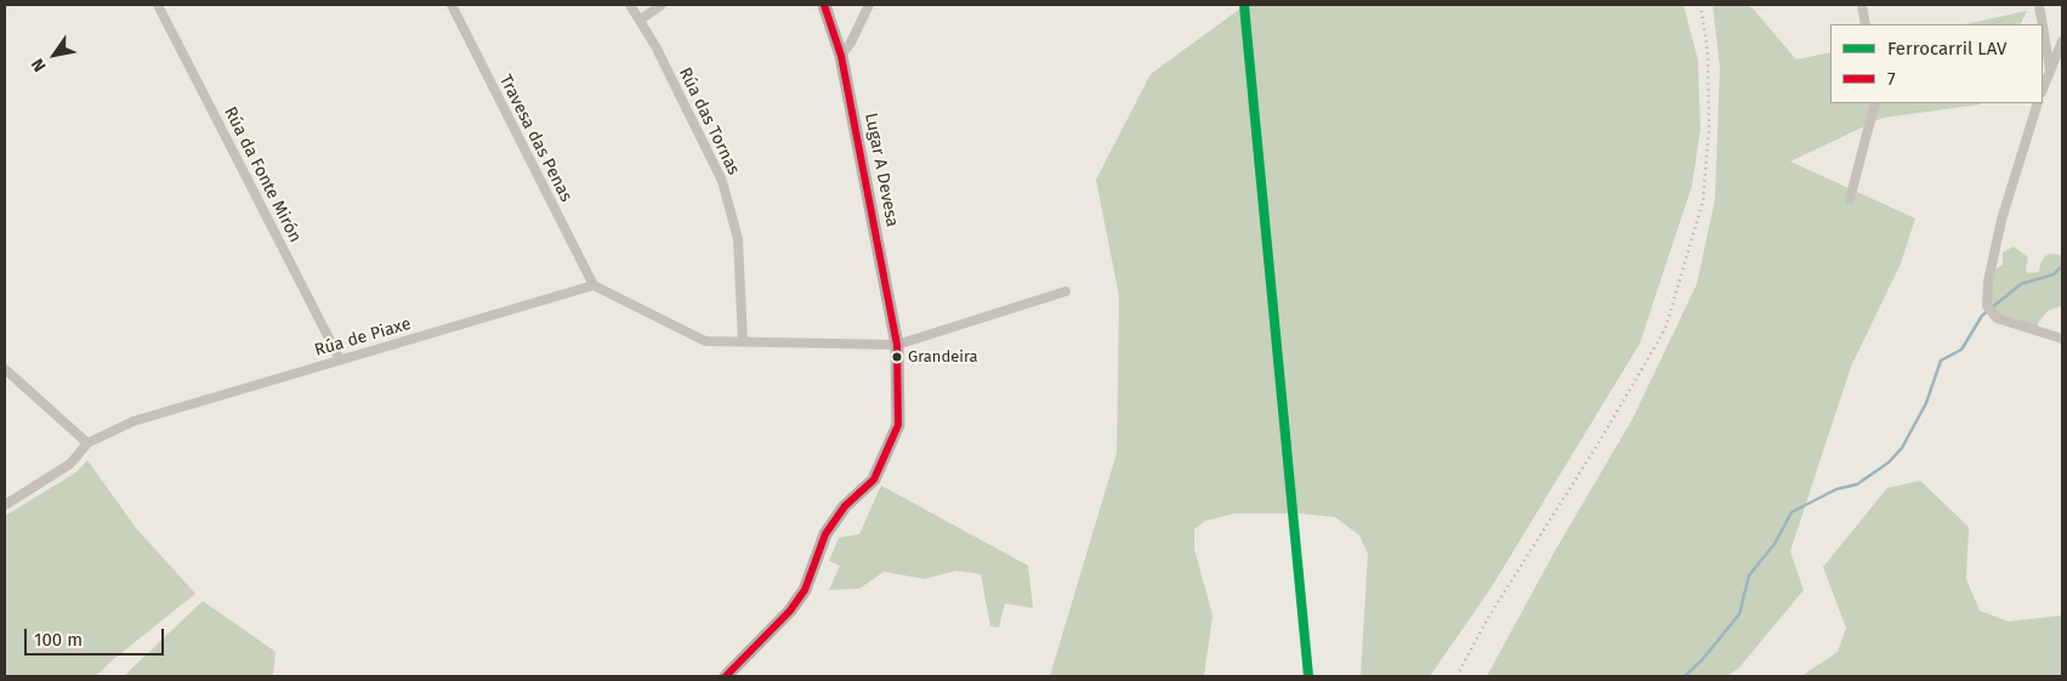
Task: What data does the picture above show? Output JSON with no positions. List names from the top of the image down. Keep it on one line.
{"streets":{"street":["Rúa das Tornas","Travesa das Penas","Lugar A Devesa","Rúa da Fonte Mirón","Rúa de Piaxe"]},"crossings":[["Travesa das Penas","Rúa de Piaxe"],["Rúa da Fonte Mirón","Rúa de Piaxe"]],"places":["Grandeira"],"lines":["rail line LAV","transit line 7"],"legend":["Ferrocarril LAV","7"],"scale_bar":"100 m","north":"bottom left"}
